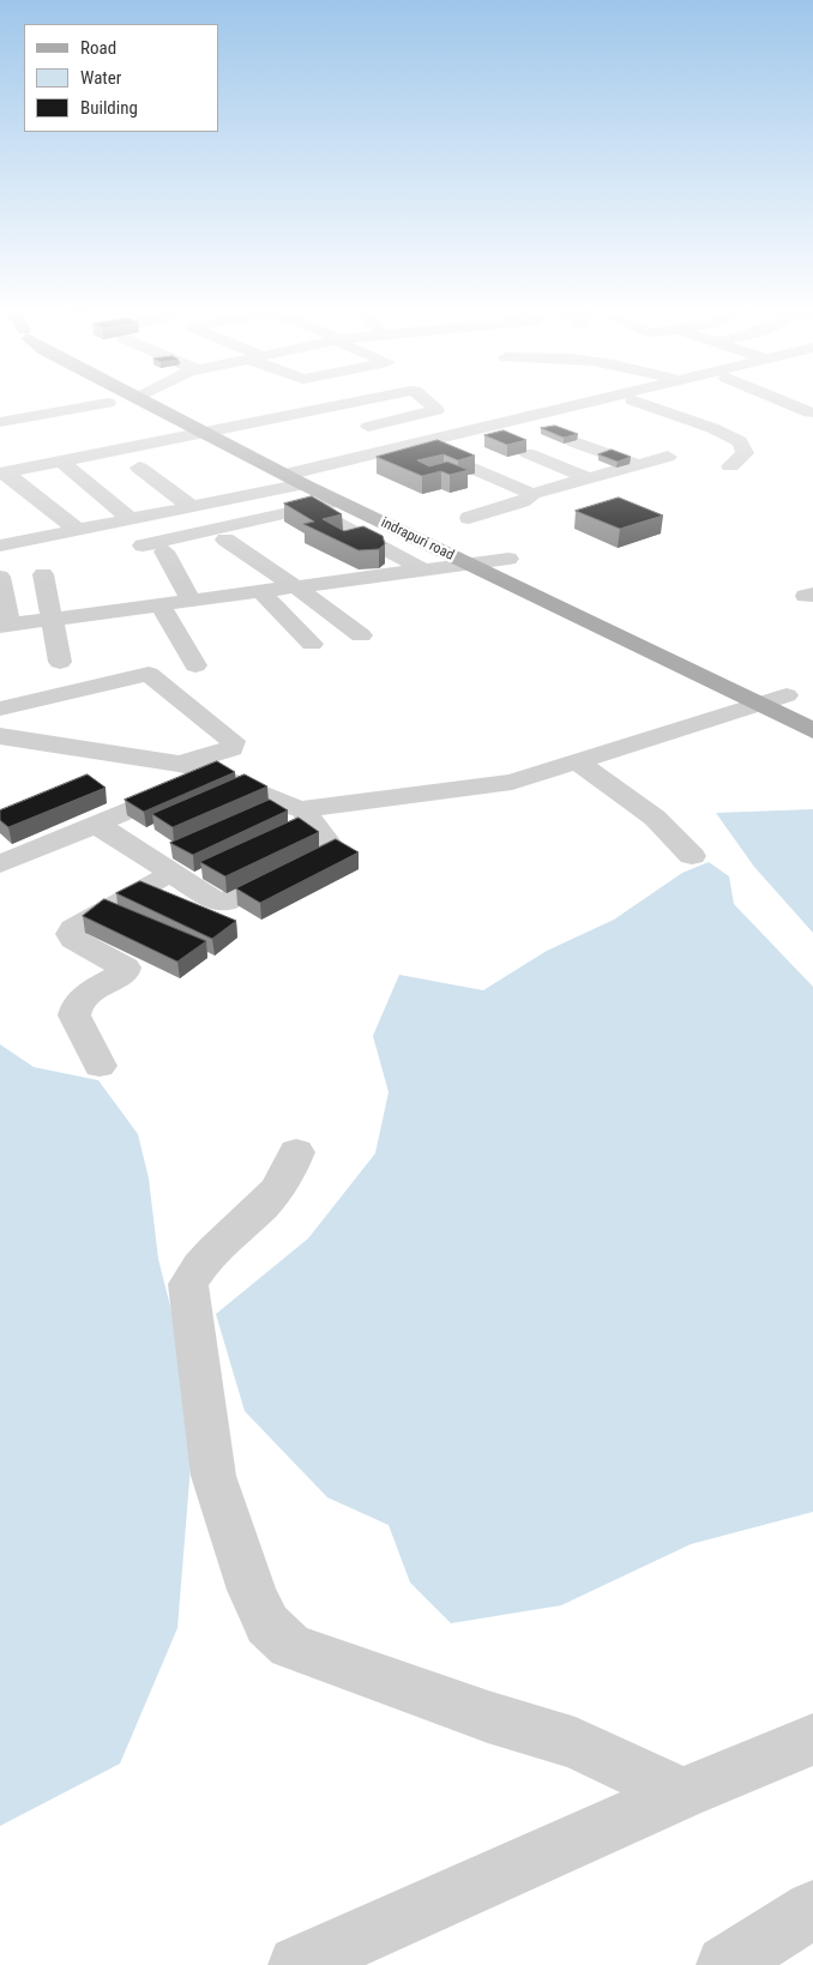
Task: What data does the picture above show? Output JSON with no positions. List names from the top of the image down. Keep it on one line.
{"streets":{"main road":["indrapuri road"]},"legend":["Road","Water","Building"]}
